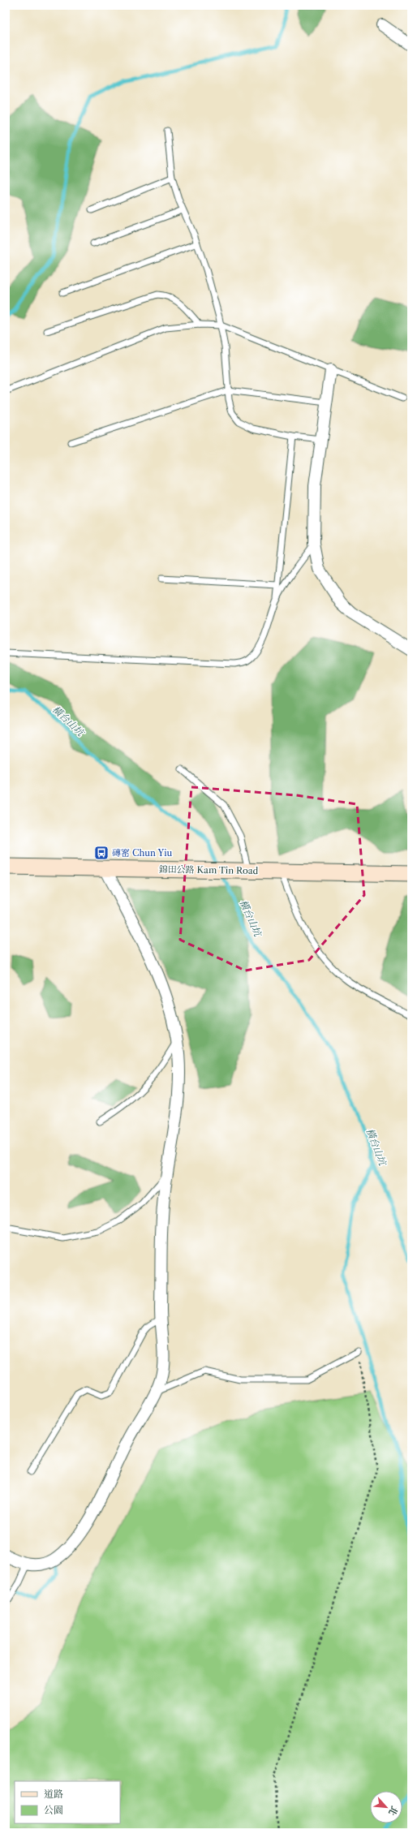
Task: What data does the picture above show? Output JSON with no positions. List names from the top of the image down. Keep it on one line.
{"streets":{"main road":["錦田公路 Kam Tin Road"]},"water":["橫台山坑"],"places":{"bus stop":["磚窰 Chun Yiu"]},"legend":["道路","公園"],"north":"bottom right"}
